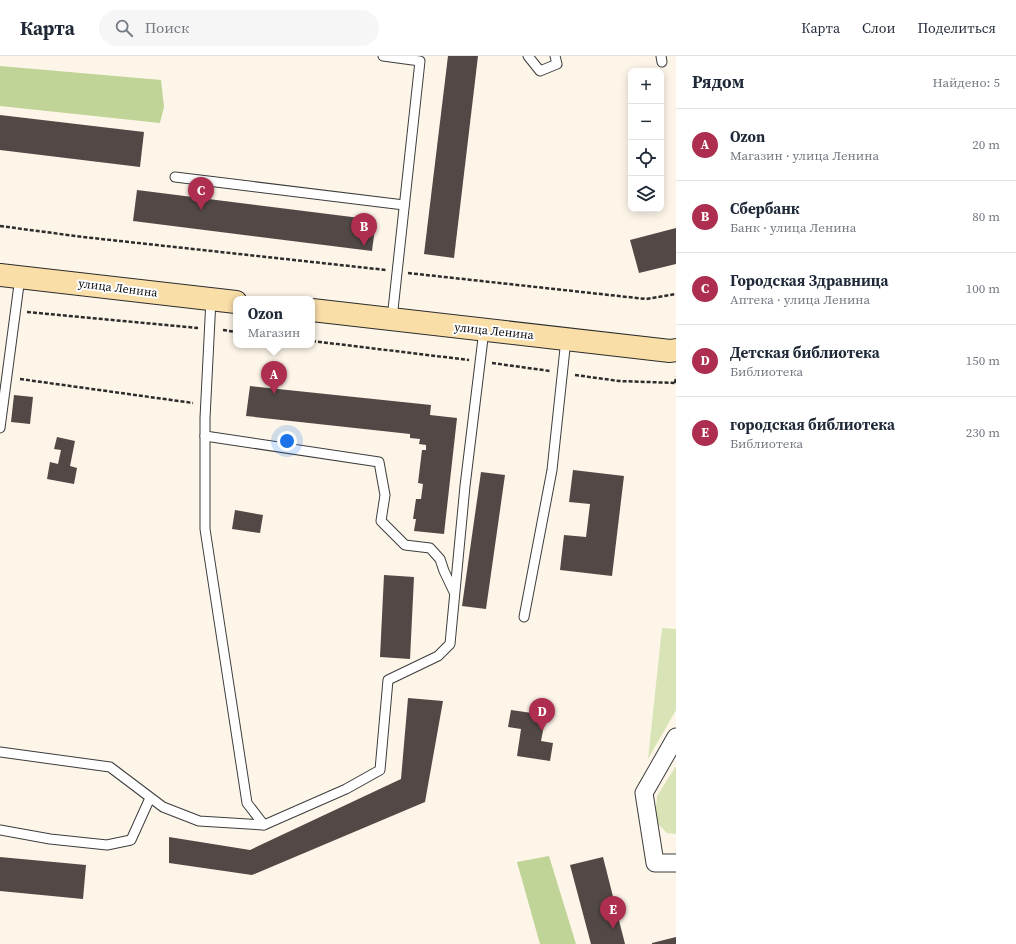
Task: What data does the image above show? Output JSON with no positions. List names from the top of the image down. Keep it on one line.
{"streets":{"street":["улица Ленина"]},"page":{"header":"Карта","search":"Поиск","nav":["Карта","Слои","Поделиться"],"heading":["Рядом","Найдено: 5"],"map_buttons":["+","−"],"list":[{"mark":"A","name":"Ozon","note":"Магазин · улица Ленина","value":"20 m"},{"mark":"B","name":"Сбербанк","note":"Банк · улица Ленина","value":"80 m"},{"mark":"C","name":"Городская Здравница","note":"Аптека · улица Ленина","value":"100 m"},{"mark":"D","name":"Детская библиотека","note":"Библиотека","value":"150 m"},{"mark":"E","name":"городская библиотека","note":"Библиотека","value":"230 m"}],"pins":["C","B","A","D","E"],"popup":["Ozon","Магазин"]}}
